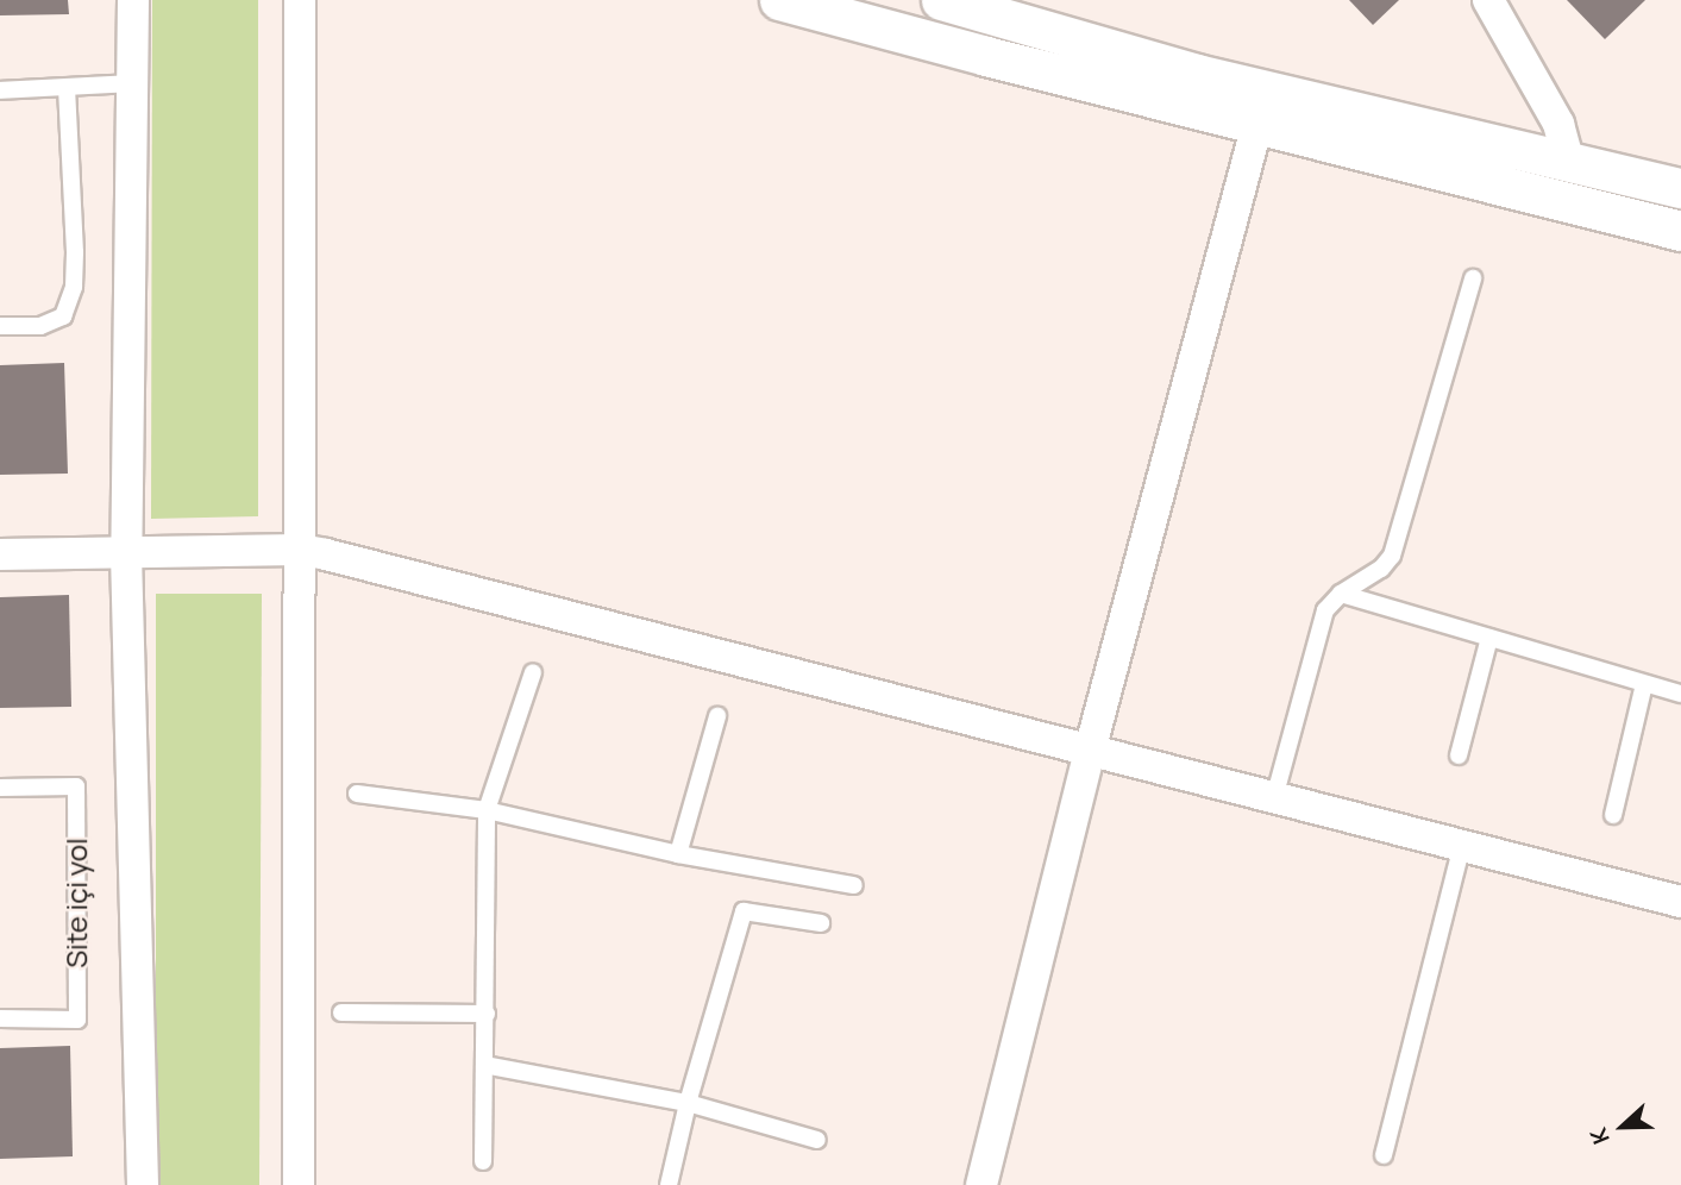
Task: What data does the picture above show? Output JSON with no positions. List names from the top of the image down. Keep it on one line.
{"streets":{"lane":["Site içi yol"]},"north":"left"}
